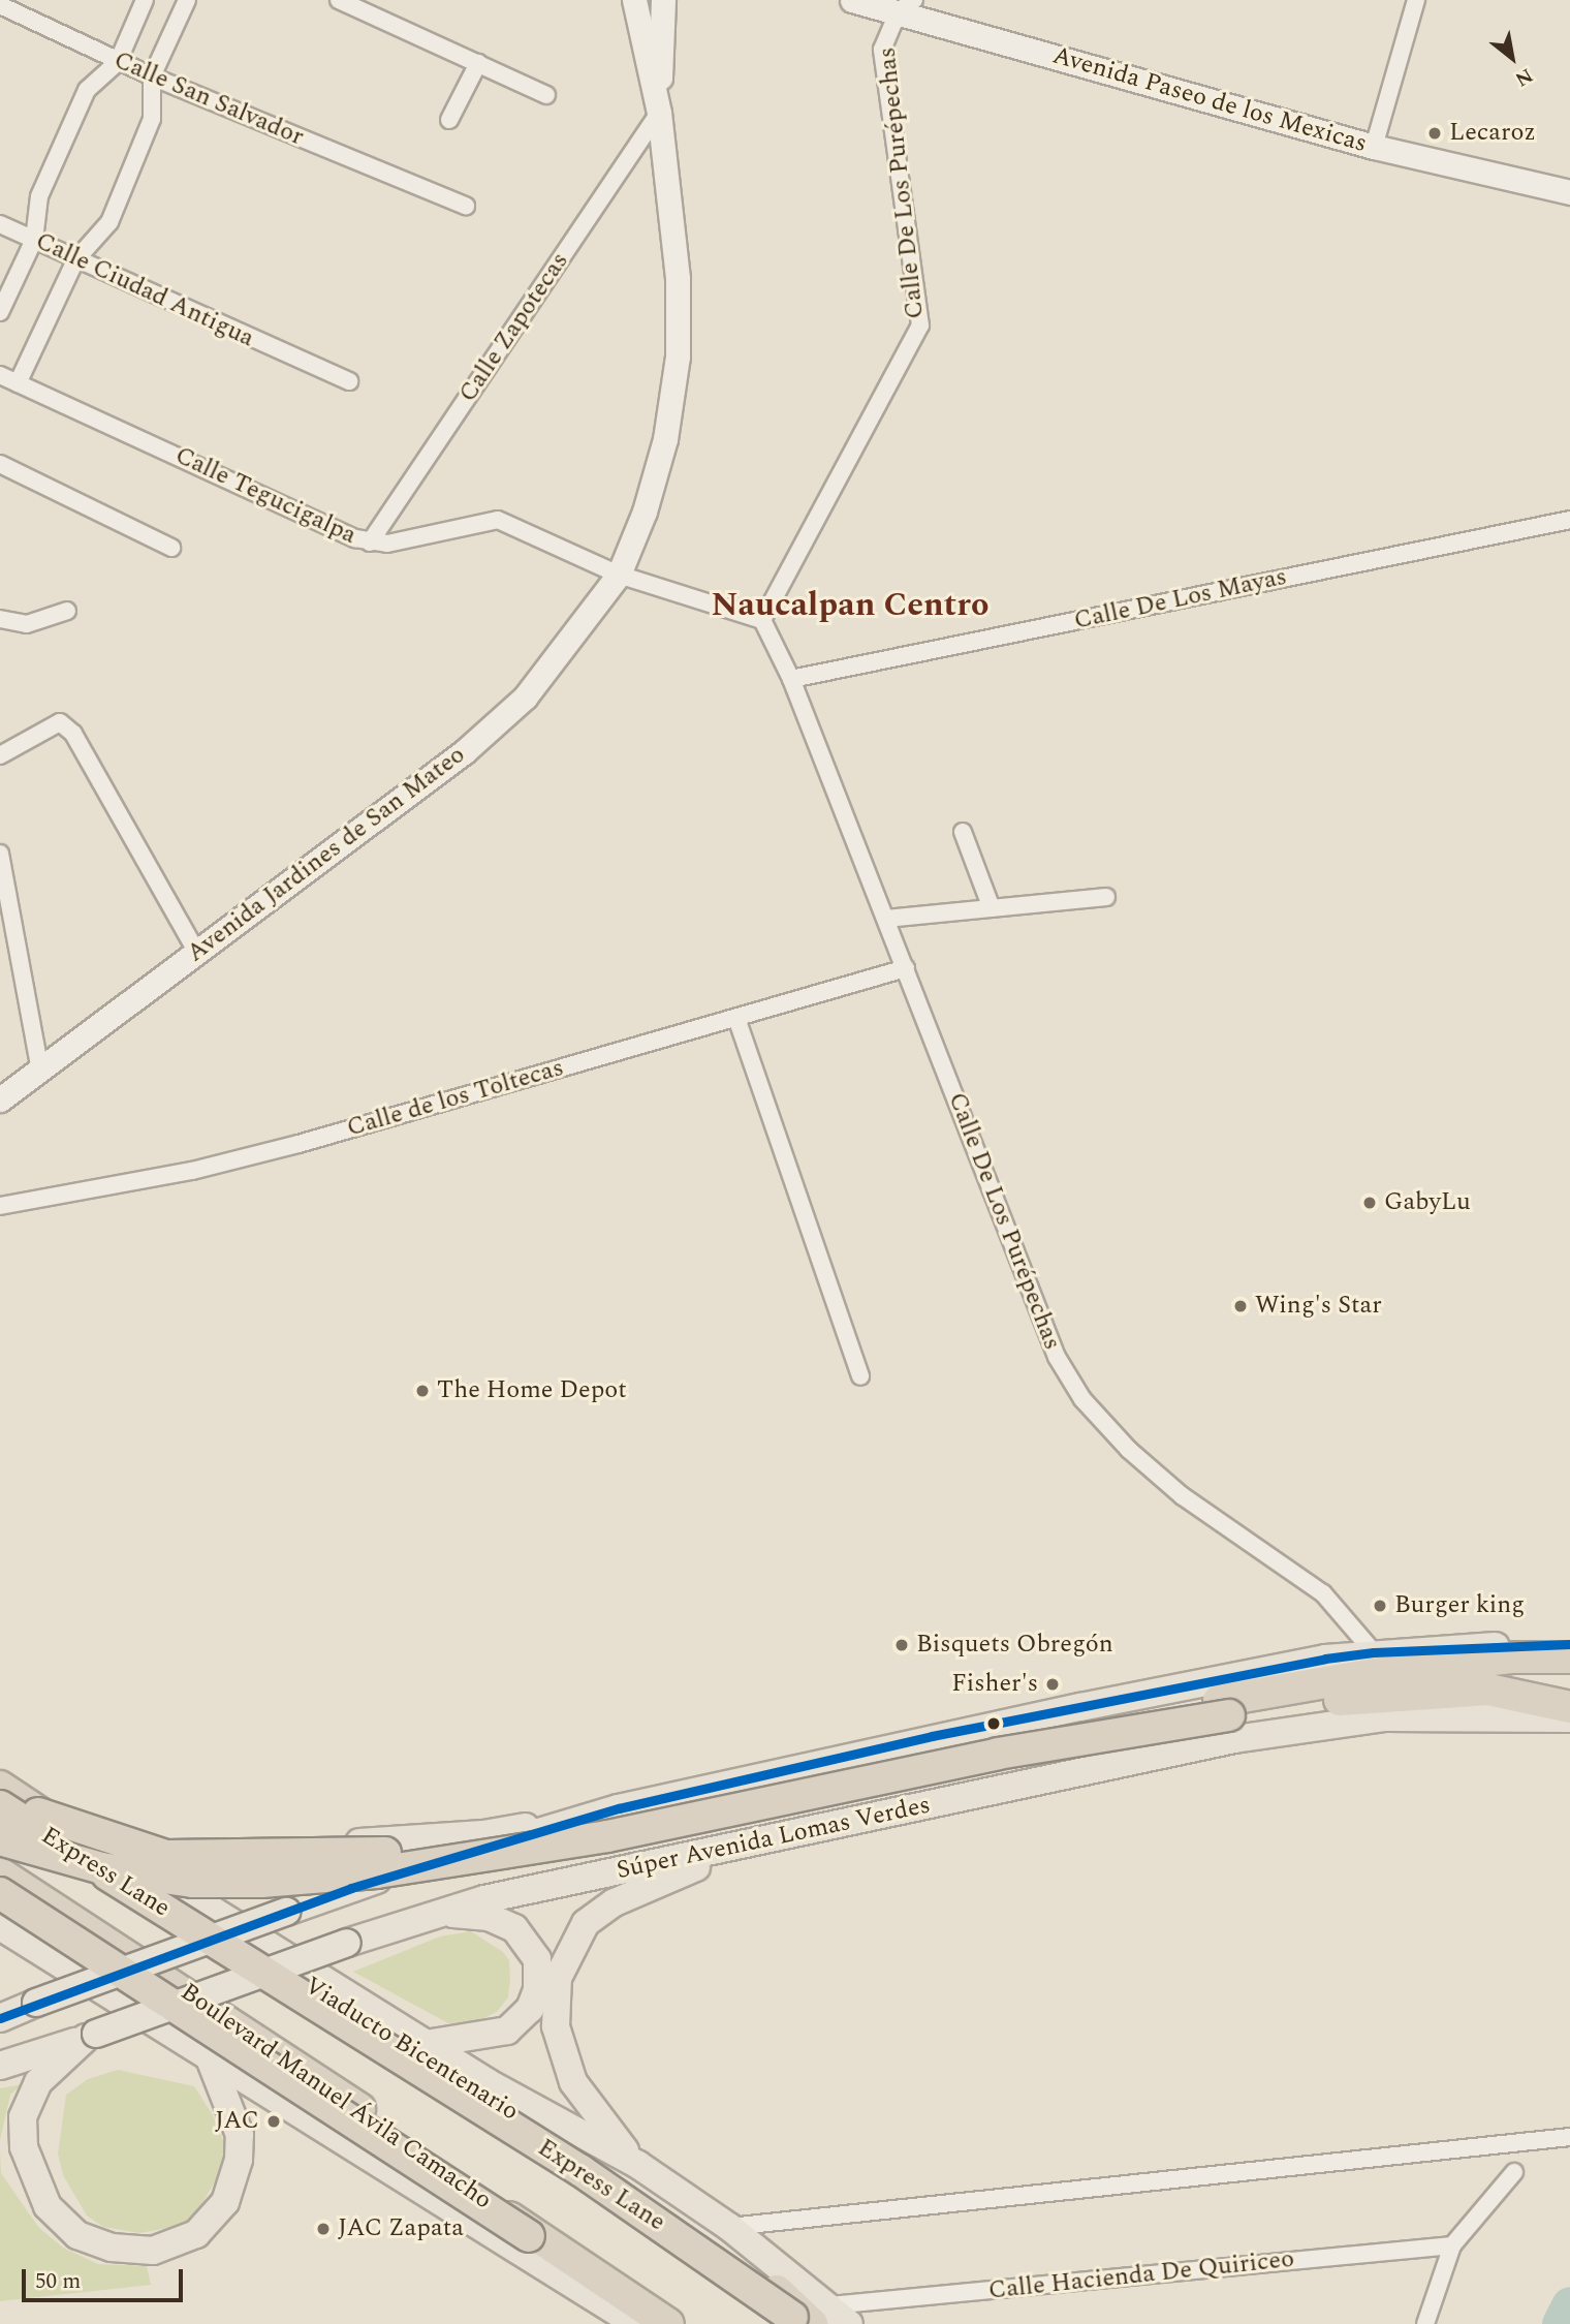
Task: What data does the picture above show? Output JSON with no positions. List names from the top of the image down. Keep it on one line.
{"streets":{"highway":["Express Lane","Viaducto Bicentenario","Boulevard Manuel Ávila Camacho"],"main road":["Avenida Paseo de los Mexicas","Avenida Jardines de San Mateo","Súper Avenida Lomas Verdes"],"street":["Calle San Salvador","Calle De Los Purépechas","Calle Ciudad Antigua","Calle Zapotecas","Calle Tegucigalpa","Calle De Los Mayas","Calle de los Toltecas","Calle Hacienda De Quiriceo"]},"crossings":[["Avenida Paseo de los Mexicas","Calle De Los Purépechas"],["Calle De Los Purépechas","Calle Tegucigalpa"],["Calle De Los Purépechas","Calle De Los Mayas"],["Calle De Los Purépechas","Calle de los Toltecas"],["Calle Zapotecas","Calle Tegucigalpa"],["Calle Zapotecas","Avenida Jardines de San Mateo"],["Calle Tegucigalpa","Avenida Jardines de San Mateo"],["Express Lane","Viaducto Bicentenario"],["Express Lane","Boulevard Manuel Ávila Camacho"],["Express Lane","Calle Hacienda De Quiriceo"],["Viaducto Bicentenario","Boulevard Manuel Ávila Camacho"],["Viaducto Bicentenario","Calle Hacienda De Quiriceo"],["Boulevard Manuel Ávila Camacho","Calle Hacienda De Quiriceo"]],"districts":["Naucalpan Centro"],"places":["Lecaroz","GabyLu","Wing's Star","The Home Depot","Burger king","Bisquets Obregón","Fisher's","JAC","JAC Zapata"],"scale_bar":"50 m","north":"bottom right"}
